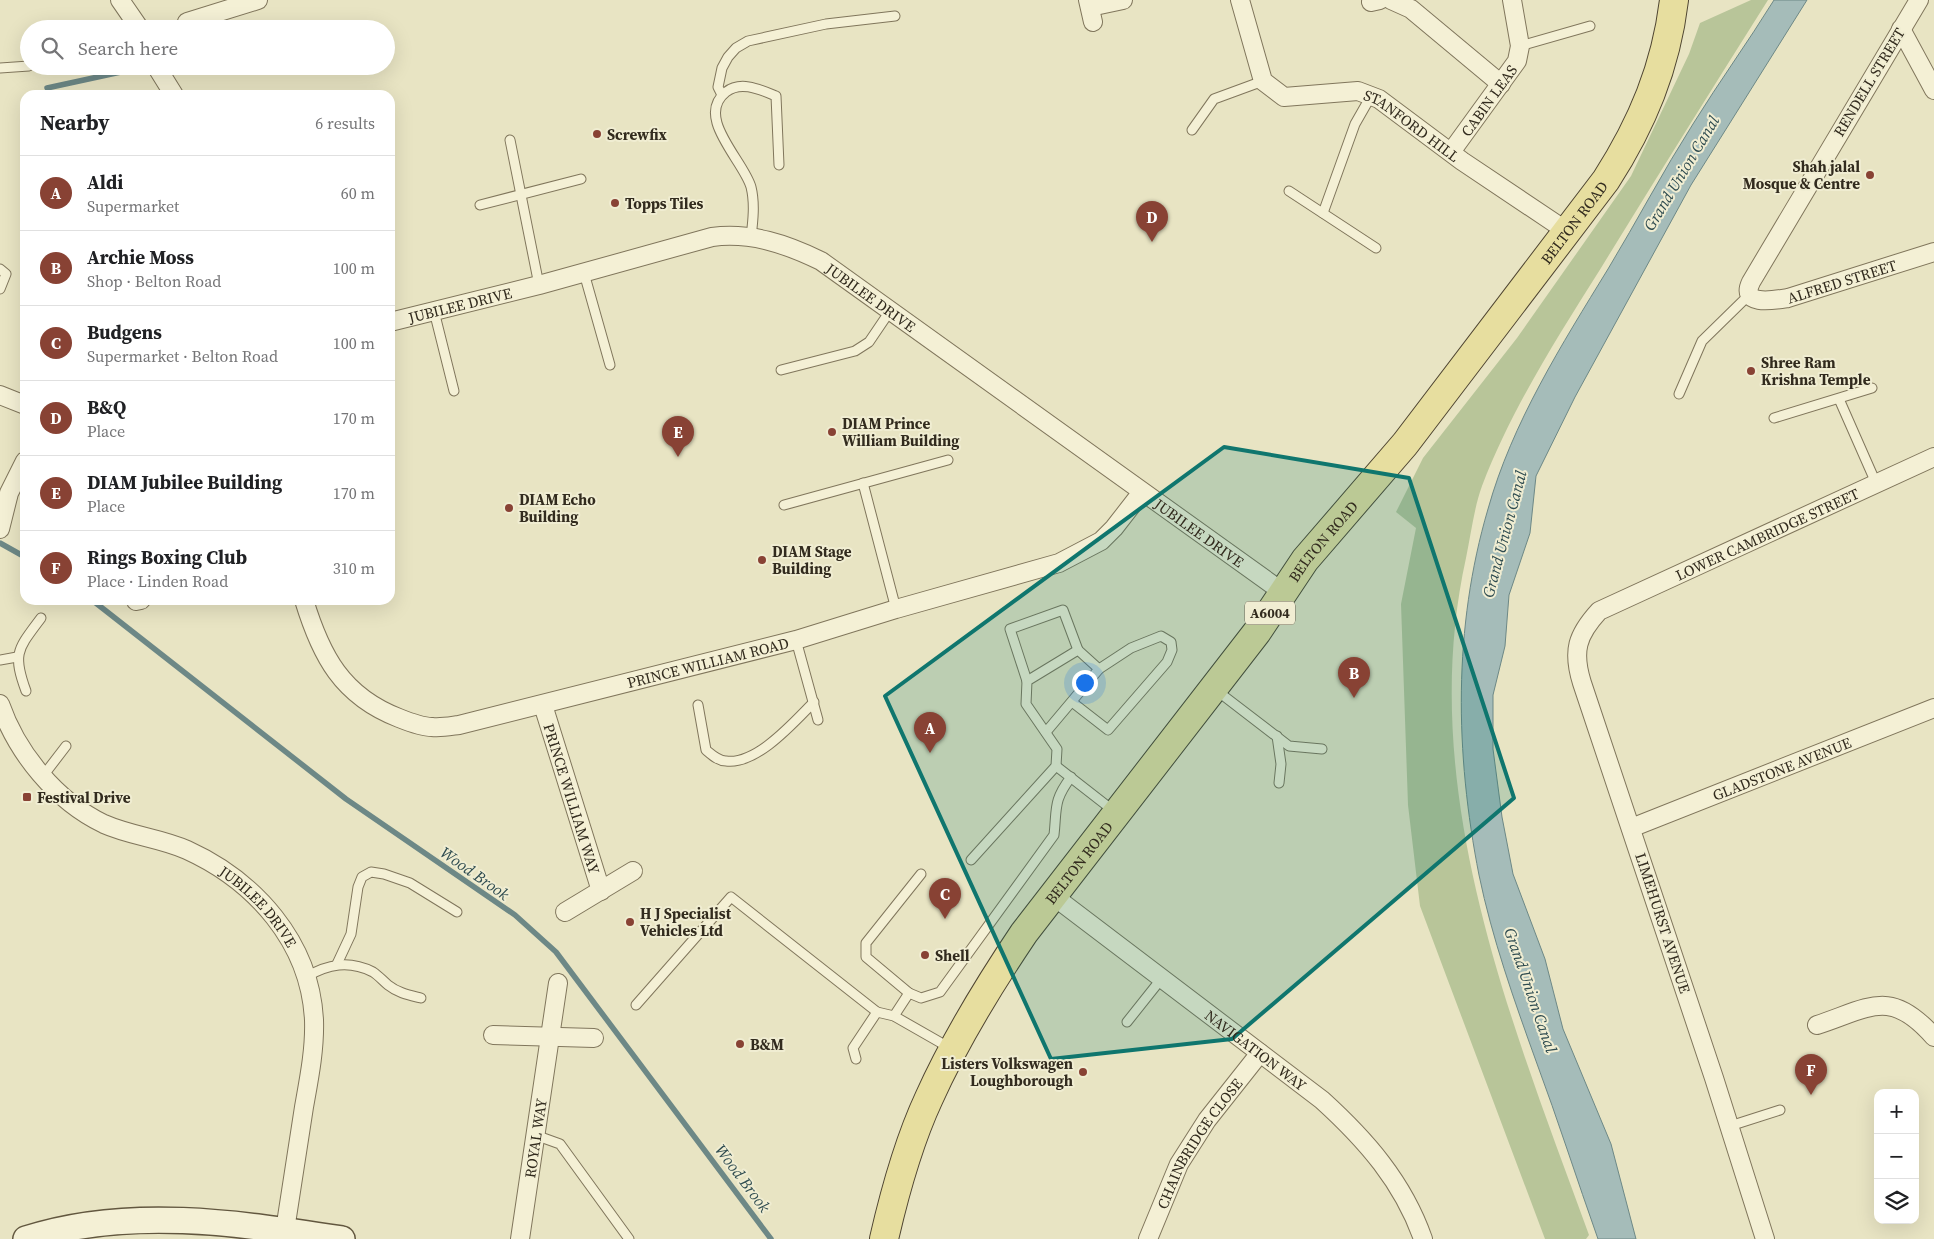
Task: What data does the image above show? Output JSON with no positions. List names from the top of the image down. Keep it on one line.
{"streets":{"main road":["BELTON ROAD","A6004"],"street":["RENDELL STREET","CABIN LEAS","STANFORD HILL","ALFRED STREET","JUBILEE DRIVE","LOWER CAMBRIDGE STREET","PRINCE WILLIAM ROAD","GLADSTONE AVENUE","PRINCE WILLIAM WAY","LIMEHURST AVENUE","NAVIGATION WAY","ROYAL WAY","CHAINBRIDGE CLOSE"]},"crossings":[["RENDELL STREET","ALFRED STREET"],["CABIN LEAS","STANFORD HILL"],["STANFORD HILL","BELTON ROAD"],["BELTON ROAD","JUBILEE DRIVE"],["BELTON ROAD","NAVIGATION WAY"],["JUBILEE DRIVE","PRINCE WILLIAM ROAD"],["LOWER CAMBRIDGE STREET","LIMEHURST AVENUE"],["PRINCE WILLIAM ROAD","PRINCE WILLIAM WAY"],["GLADSTONE AVENUE","LIMEHURST AVENUE"],["NAVIGATION WAY","CHAINBRIDGE CLOSE"]],"water":["Grand Union Canal","Wood Brook"],"places":{"other":["Screwfix","Shah jalal Mosque & Centre","Topps Tiles","Shree Ram Krishna Temple","DIAM Prince William Building","DIAM Echo Building","DIAM Stage Building","H J Specialist Vehicles Ltd","Shell","B&M","Listers Volkswagen Loughborough"],"transit":["Festival Drive"]},"page":{"search":"Search here","heading":["Nearby","6 results"],"list":[{"mark":"A","name":"Aldi","note":"Supermarket","value":"60 m"},{"mark":"B","name":"Archie Moss","note":"Shop · Belton Road","value":"100 m"},{"mark":"C","name":"Budgens","note":"Supermarket · Belton Road","value":"100 m"},{"mark":"D","name":"B&Q","note":"Place","value":"170 m"},{"mark":"E","name":"DIAM Jubilee Building","note":"Place","value":"170 m"},{"mark":"F","name":"Rings Boxing Club","note":"Place · Linden Road","value":"310 m"}],"pins":["D","E","B","A","C","F"],"map_buttons":["+","−"]}}
